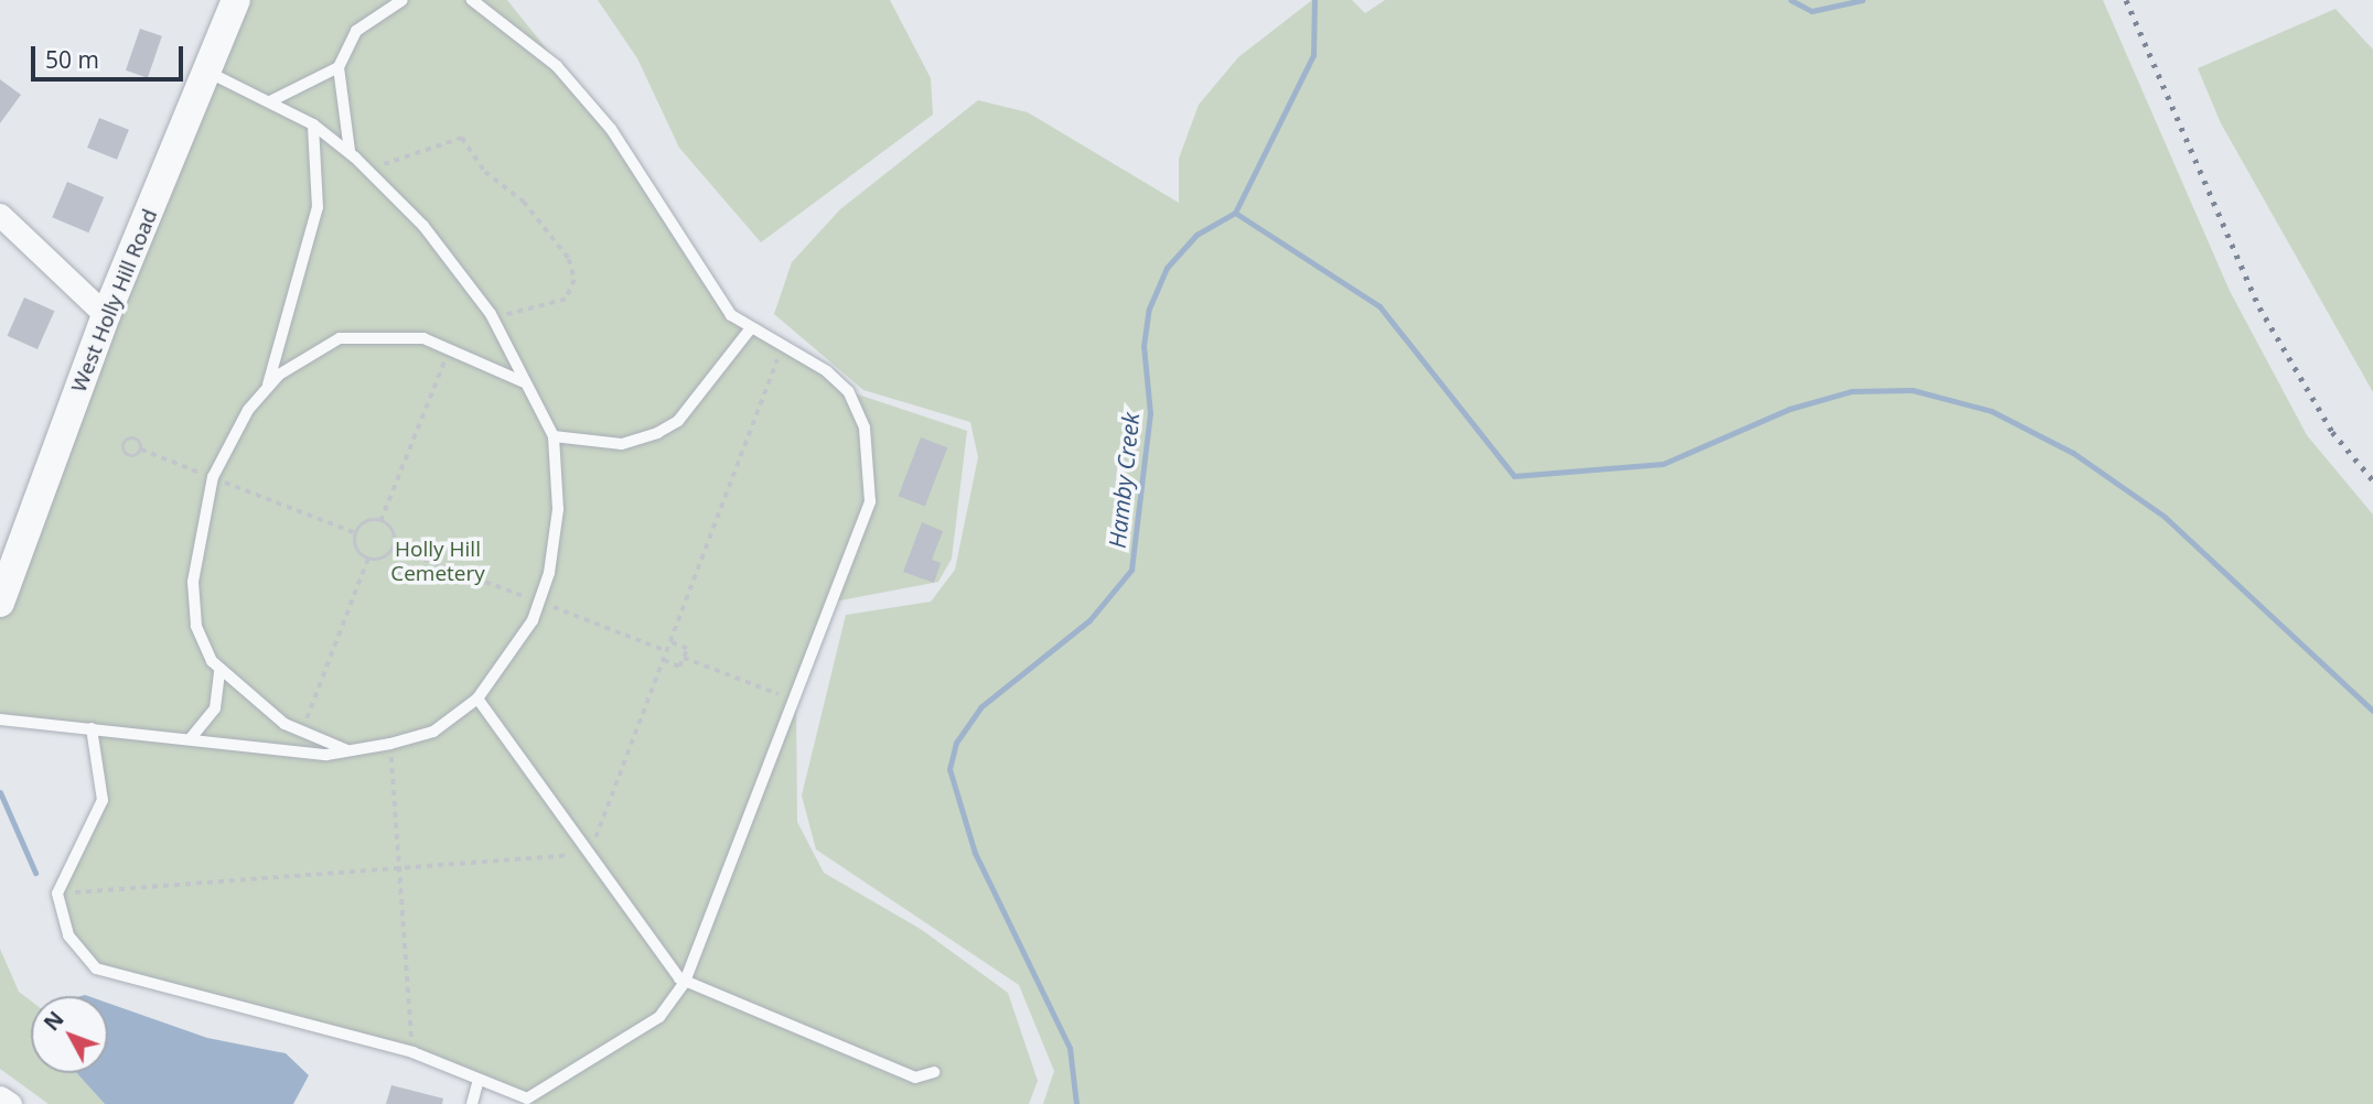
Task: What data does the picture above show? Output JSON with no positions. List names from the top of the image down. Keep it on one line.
{"streets":{"street":["West Holly Hill Road"]},"water":["Hamby Creek"],"parks":["Holly Hill Cemetery"],"scale_bar":"50 m","north":"top left"}
